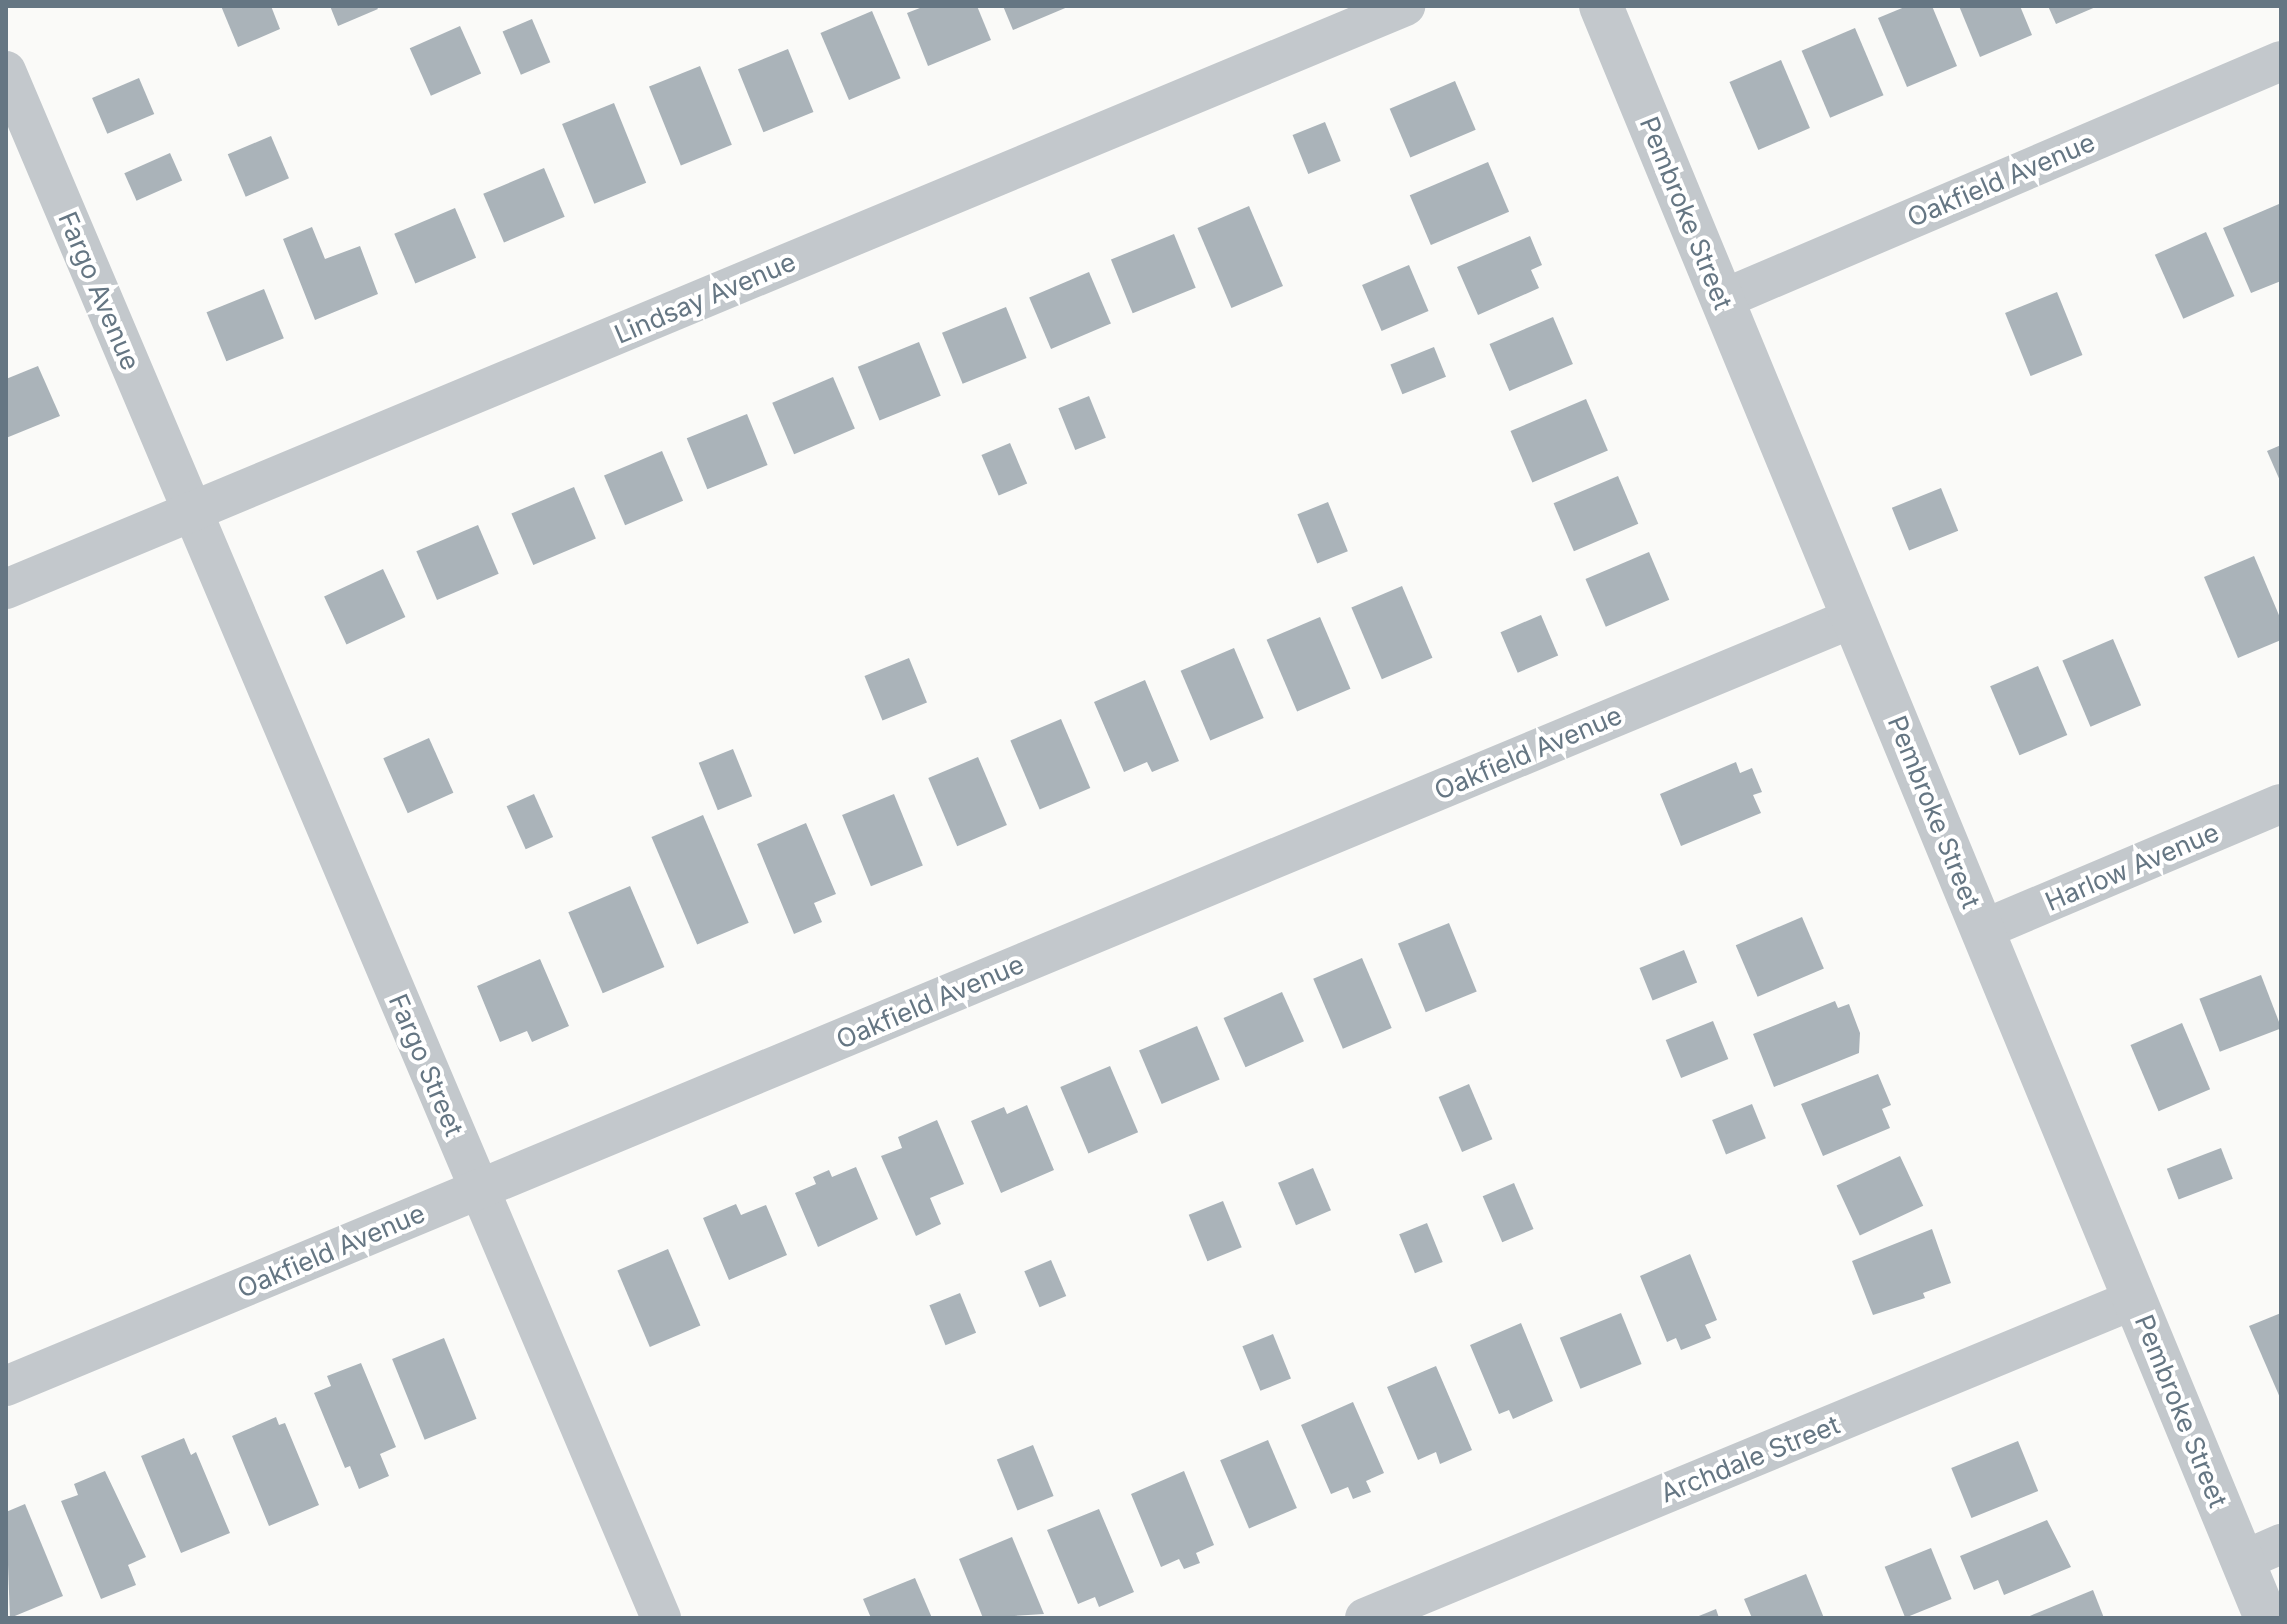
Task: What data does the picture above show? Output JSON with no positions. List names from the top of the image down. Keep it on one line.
{"streets":{"street":["Oakfield Avenue","Pembroke Street","Fargo Avenue","Lindsay Avenue","Harlow Avenue","Fargo Street","Archdale Street"]},"crossings":[["Oakfield Avenue","Pembroke Street"],["Oakfield Avenue","Fargo Street"],["Pembroke Street","Harlow Avenue"],["Pembroke Street","Archdale Street"],["Fargo Avenue","Lindsay Avenue"],["Fargo Avenue","Fargo Street"],["Lindsay Avenue","Fargo Street"]]}
